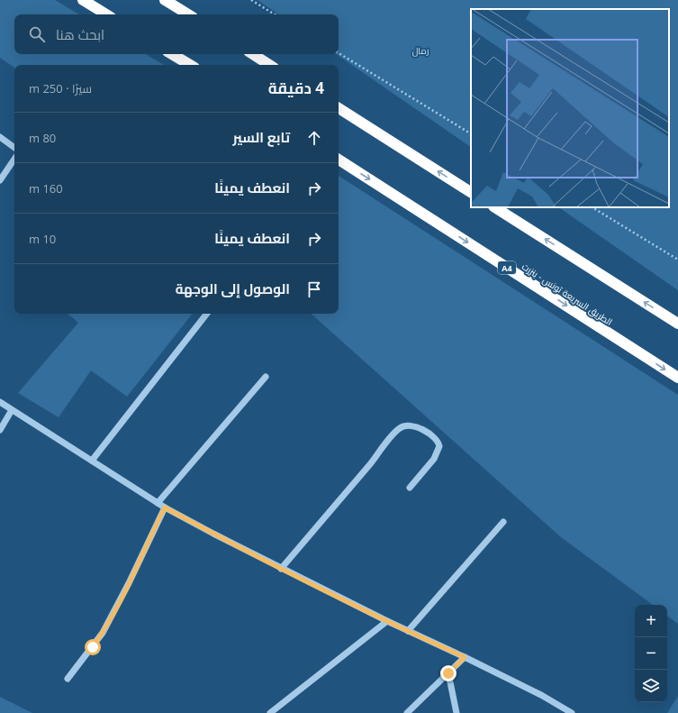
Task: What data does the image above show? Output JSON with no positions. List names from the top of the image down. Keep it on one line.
{"streets":{"highway":["A4","الطريق السريعة تونس - بنزرت"]},"parks":["رمال"],"page":{"search":"ابحث هنا","heading":["4 دقيقة","سيرًا · 250 m"],"list":[["تابع السير","80 m"],["انعطف يمينًا","160 m"],["انعطف يمينًا","10 m"],"الوصول إلى الوجهة"],"map_buttons":["+","−"]}}
